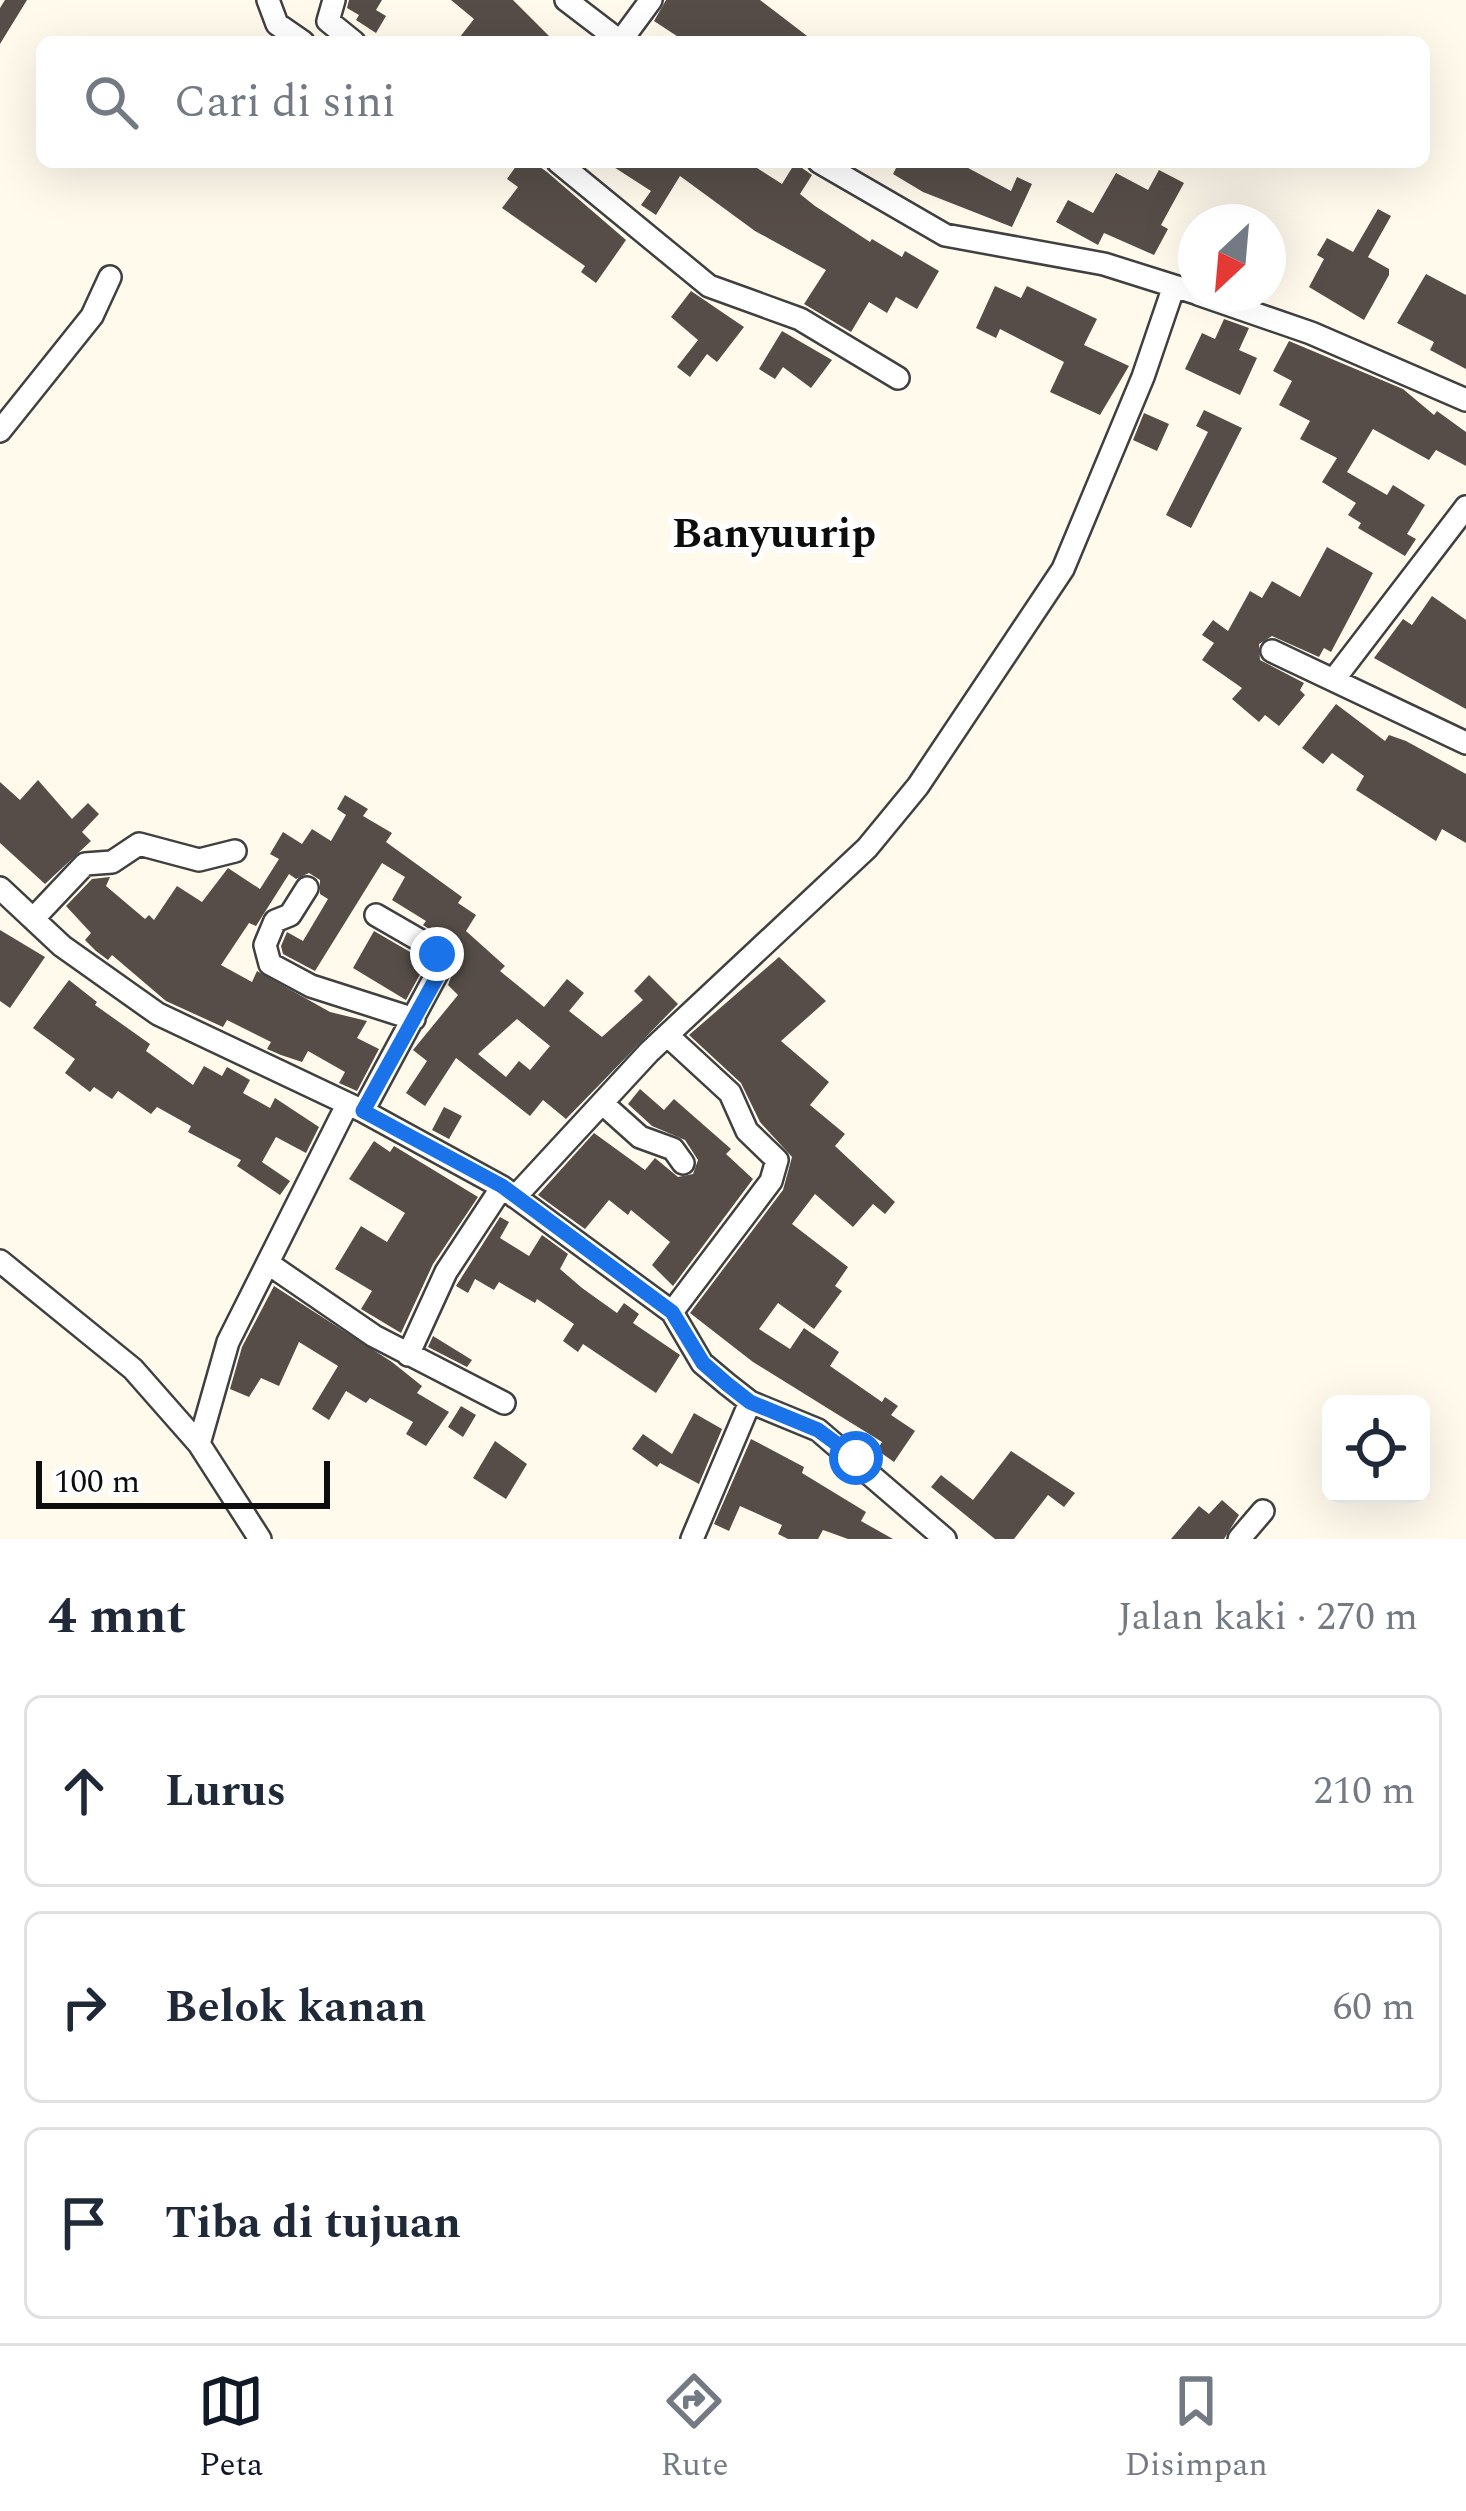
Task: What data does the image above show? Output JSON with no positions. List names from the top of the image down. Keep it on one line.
{"districts":["Banyuurip"],"scale_bar":"100 m","north":"bottom left","page":{"search":"Cari di sini","scale":"100 m","heading":["4 mnt","Jalan kaki · 270 m"],"list":[["Lurus","210 m"],["Belok kanan","60 m"],"Tiba di tujuan"],"nav":["Peta","Rute","Disimpan"]}}
